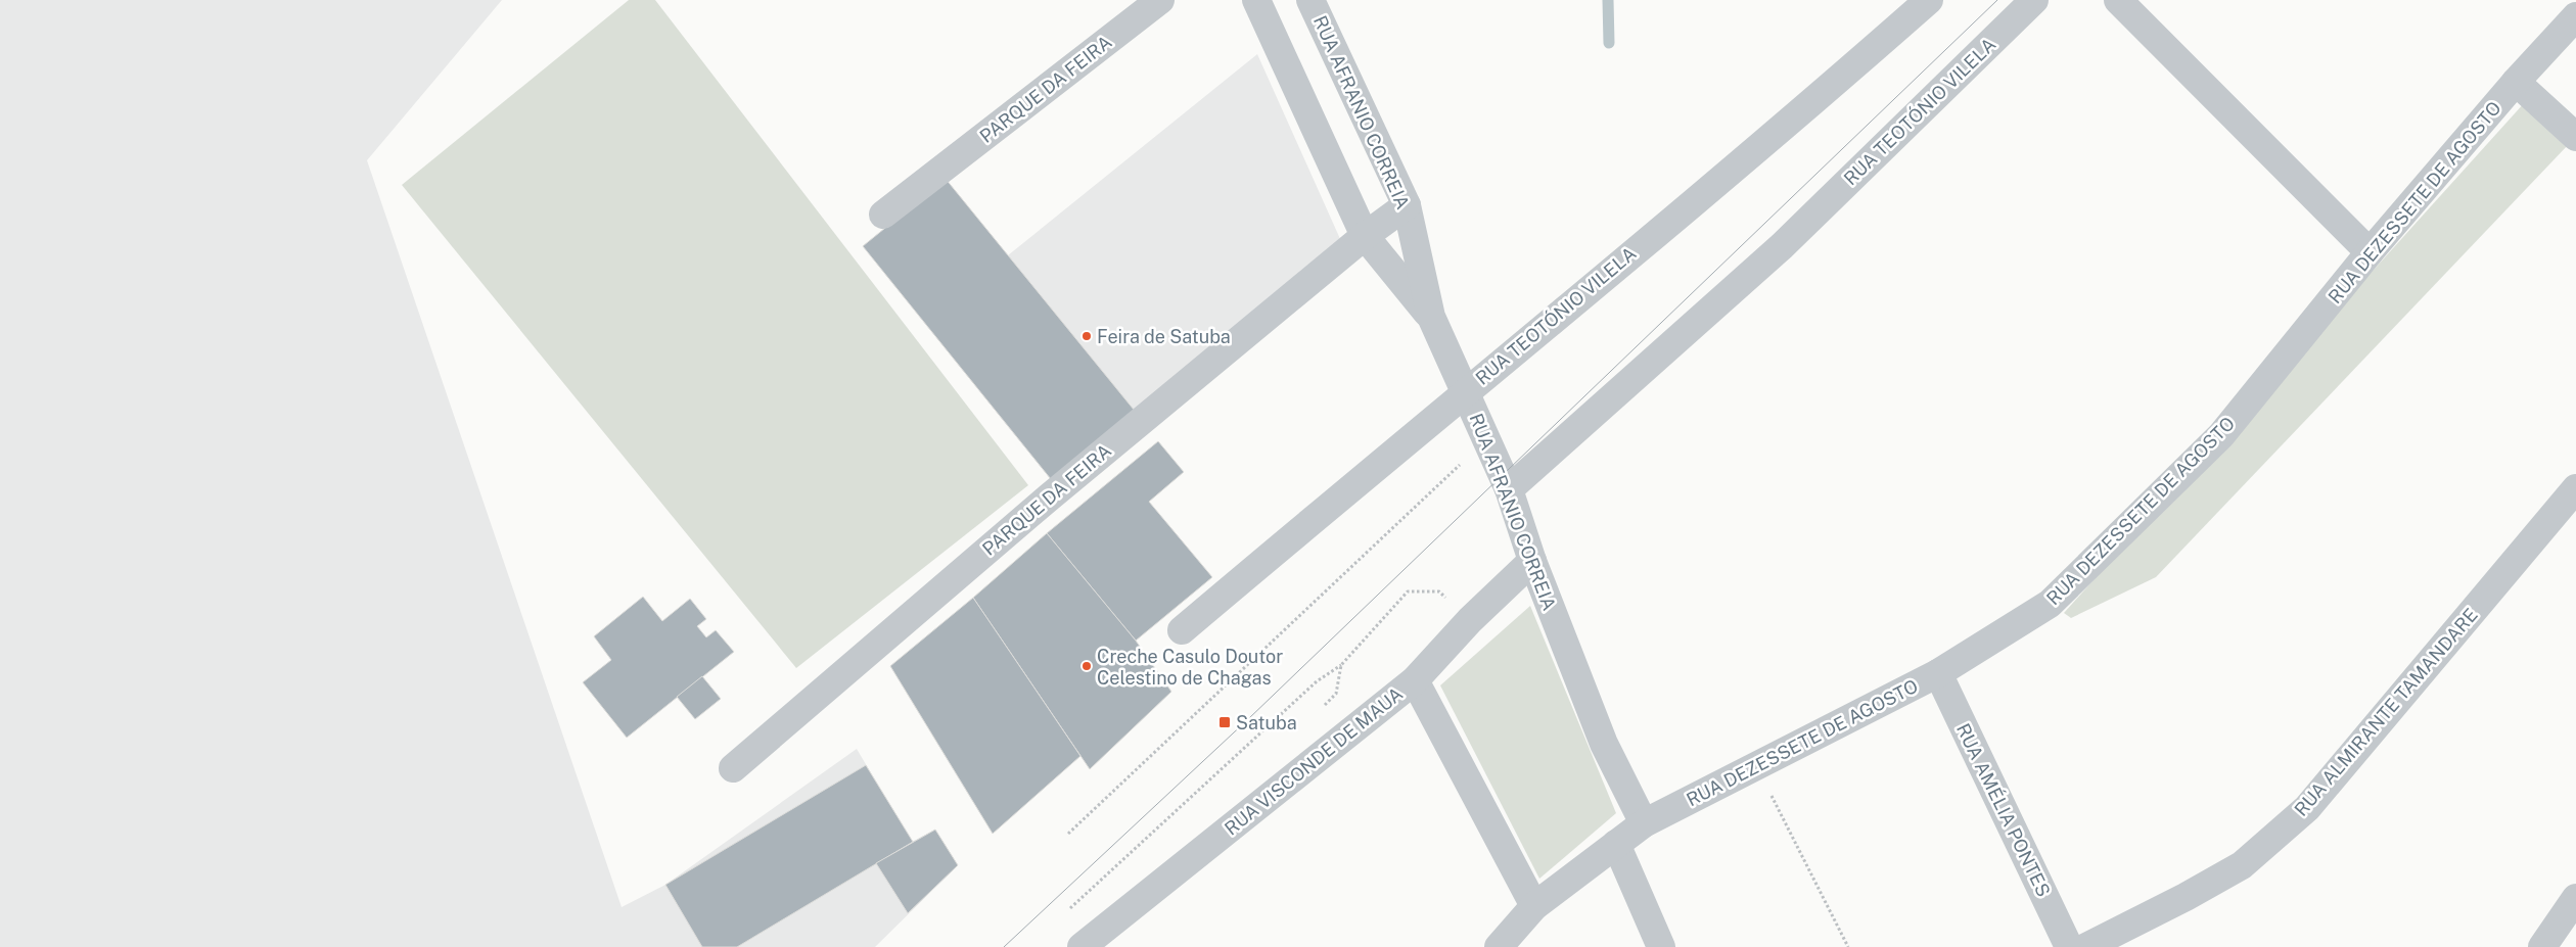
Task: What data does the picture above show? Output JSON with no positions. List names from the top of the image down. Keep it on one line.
{"streets":{"street":["PARQUE DA FEIRA","RUA TEOTÓNIO VILELA","RUA AFRANIO CORREIA","RUA DEZESSETE DE AGOSTO","RUA ALMIRANTE TAMANDARE","RUA VISCONDE DE MAUA","RUA AMÉLIA PONTES"]},"crossings":[["PARQUE DA FEIRA","RUA AFRANIO CORREIA"],["RUA TEOTÓNIO VILELA","RUA AFRANIO CORREIA"],["RUA AFRANIO CORREIA","RUA DEZESSETE DE AGOSTO"],["RUA AFRANIO CORREIA","RUA VISCONDE DE MAUA"],["RUA DEZESSETE DE AGOSTO","RUA AMÉLIA PONTES"]],"places":{"other":["Feira de Satuba","Creche Casulo Doutor Celestino de Chagas"],"transit":["Satuba"]}}
